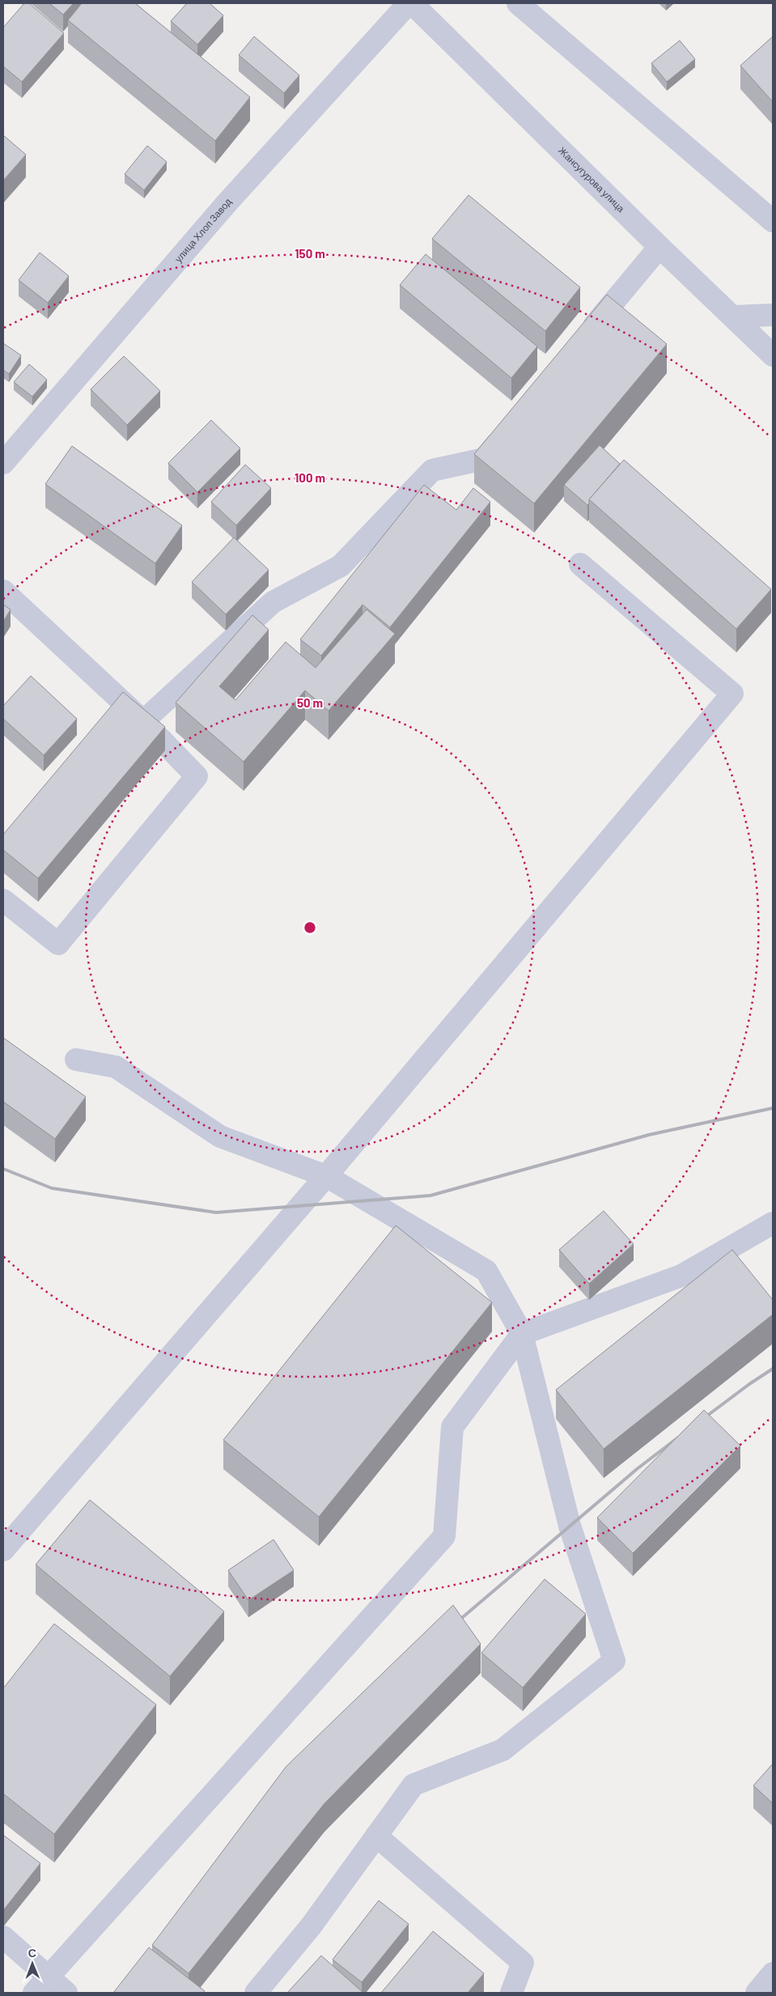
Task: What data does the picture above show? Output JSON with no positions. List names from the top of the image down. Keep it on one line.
{"streets":{"street":["Жансугурова улица","улица Хлоп Завод"]},"north":"top","rings":["150 m","100 m","50 m"]}
